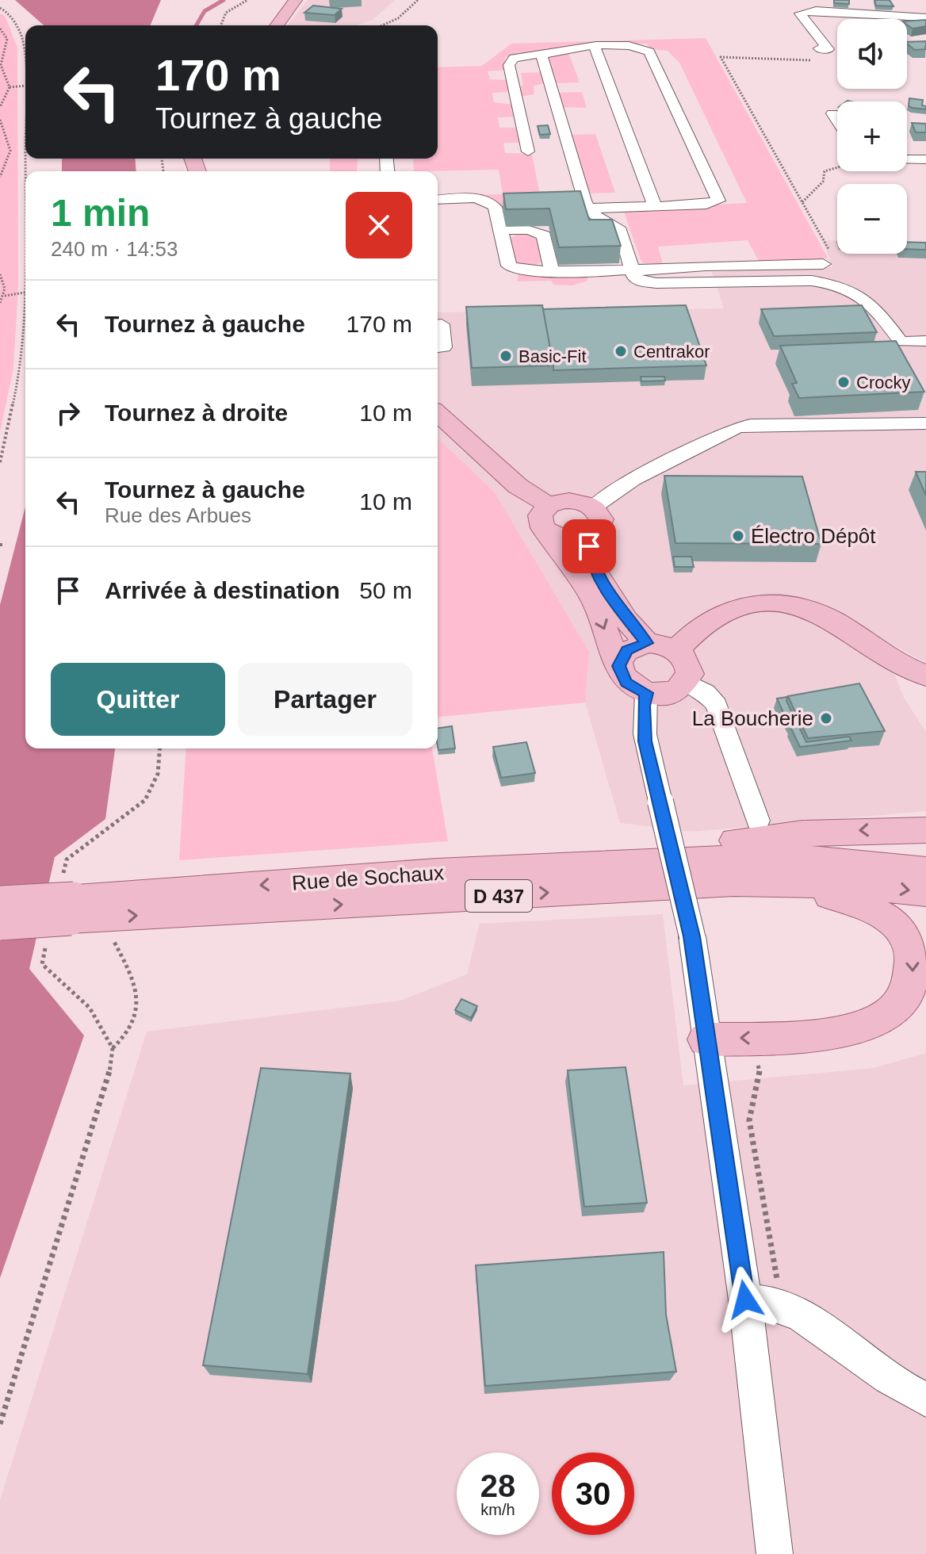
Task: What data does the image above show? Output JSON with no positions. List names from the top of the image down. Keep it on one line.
{"streets":{"main road":["Rue de Sochaux","D 437"]},"places":["Centrakor","Basic-Fit","Crocky","Électro Dépôt","La Boucherie"],"page":{"map_buttons":["+","−"],"turn":["170 m","Tournez à gauche"],"heading":["1 min","240 m · 14:53"],"list":[{"name":"Tournez à gauche","value":"170 m"},{"name":"Tournez à droite","value":"10 m"},{"name":"Tournez à gauche","note":"Rue des Arbues","value":"10 m"},{"name":"Arrivée à destination","value":"50 m"}],"buttons":["Quitter","Partager"],"speed":"28 km/h","limit":"30"}}
